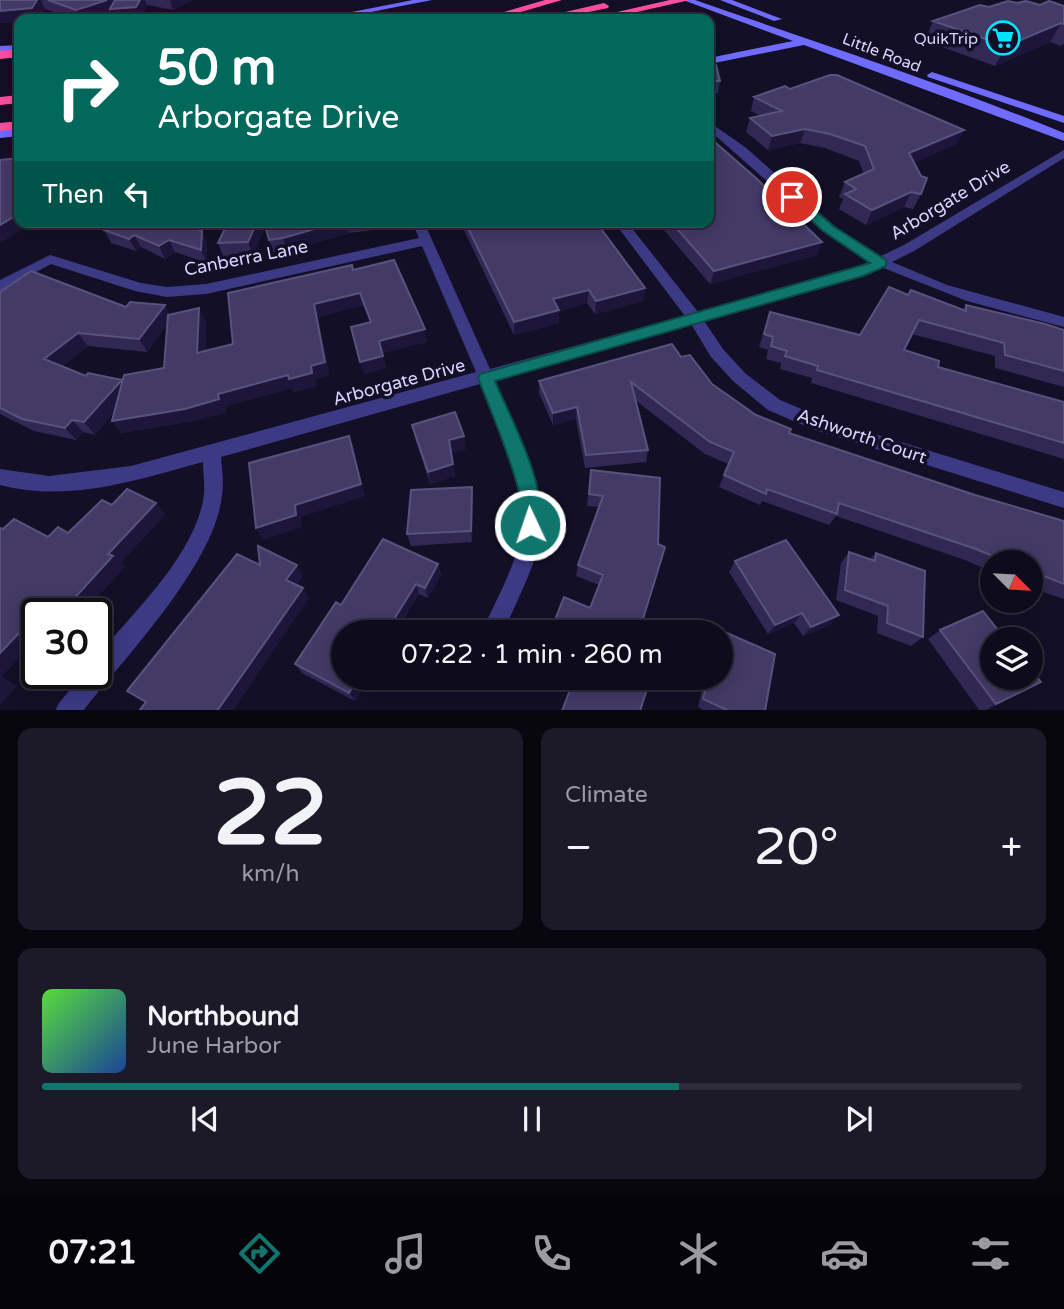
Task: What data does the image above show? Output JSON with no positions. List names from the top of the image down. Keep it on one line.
{"streets":{"main road":["Little Road"],"street":["Arborgate Drive","Canberra Lane","Ashworth Court"]},"crossings":[["Arborgate Drive","Ashworth Court"]],"places":{"supermarket":["QuikTrip"]},"north":"bottom right","page":{"turn":["50 m","Arborgate Drive"],"then":"Then","limit":"30","trip":"07:22 · 1 min · 260 m","tile":[["22","km/h"],"Climate"],"heat":["−","20°","+"],"song":["Northbound","June Harbor"],"tabs":"07:21"}}
